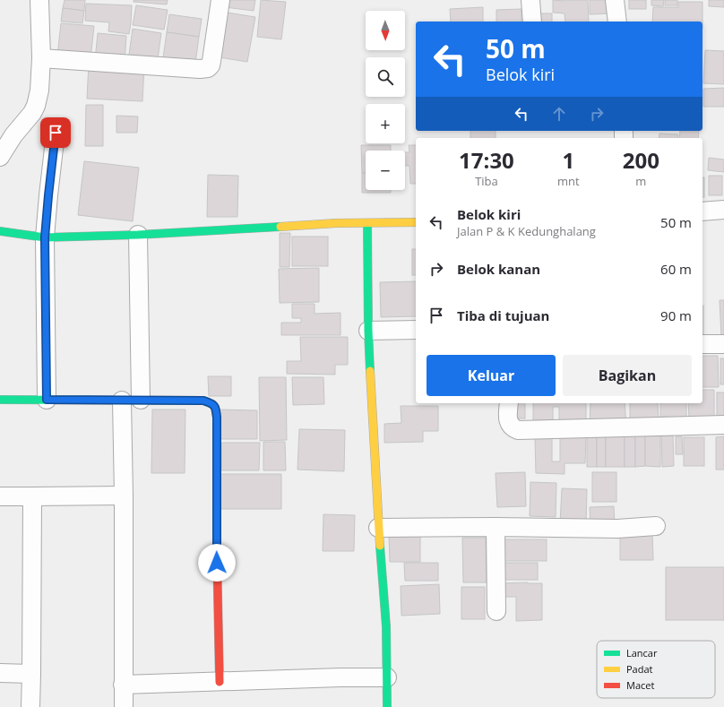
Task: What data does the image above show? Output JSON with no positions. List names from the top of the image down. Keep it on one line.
{"legend":["Lancar","Padat","Macet"],"north":"bottom","page":{"map_buttons":["+","−"],"turn":["50 m","Belok kiri"],"eta":["17:30","Tiba","1","mnt","200","m"],"list":[{"name":"Belok kiri","note":"Jalan P & K Kedunghalang","value":"50 m"},{"name":"Belok kanan","value":"60 m"},{"name":"Tiba di tujuan","value":"90 m"}],"buttons":["Keluar","Bagikan"]}}
